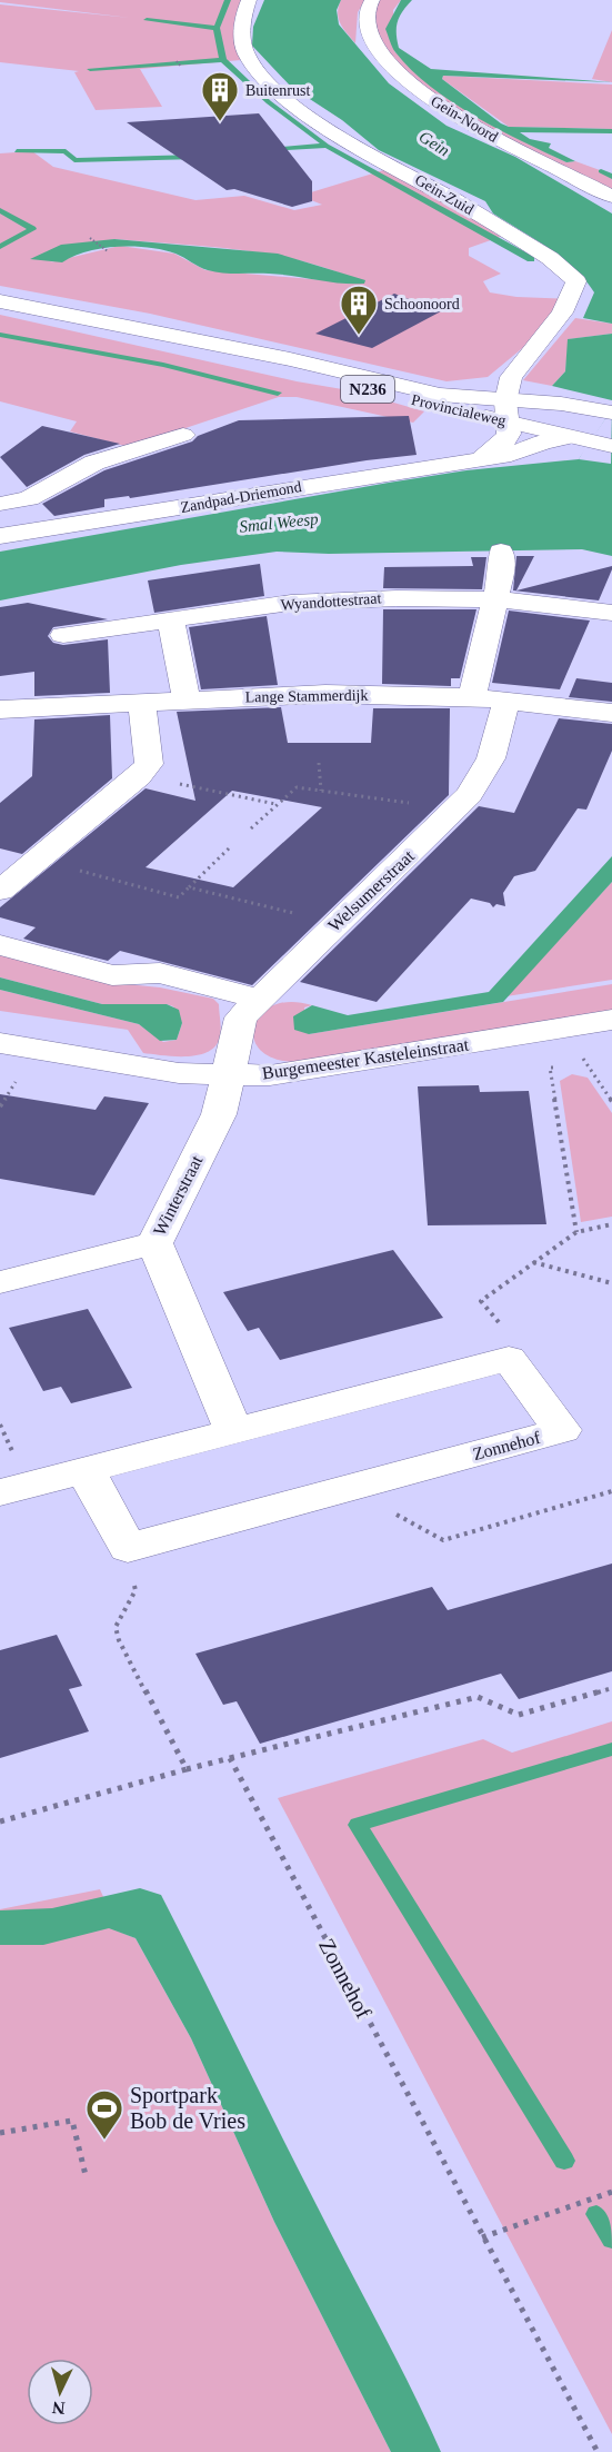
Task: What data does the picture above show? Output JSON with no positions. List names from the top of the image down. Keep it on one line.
{"streets":{"street":["Gein-Noord","Gein-Zuid","N236","Provincialeweg","Zandpad-Driemond","Wyandottestraat","Lange Stammerdijk","Welsumerstraat","Burgemeester Kasteleinstraat","Winterstraat","Zonnehof"]},"crossings":[["Gein-Zuid","Provincialeweg"],["Provincialeweg","Zandpad-Driemond"],["Lange Stammerdijk","Welsumerstraat"],["Welsumerstraat","Burgemeester Kasteleinstraat"],["Welsumerstraat","Winterstraat"],["Burgemeester Kasteleinstraat","Winterstraat"]],"water":["Gein","Smal Weesp"],"places":{"building":["Buitenrust","Schoonoord"],"sports":["Sportpark Bob de Vries"]},"north":"bottom"}
